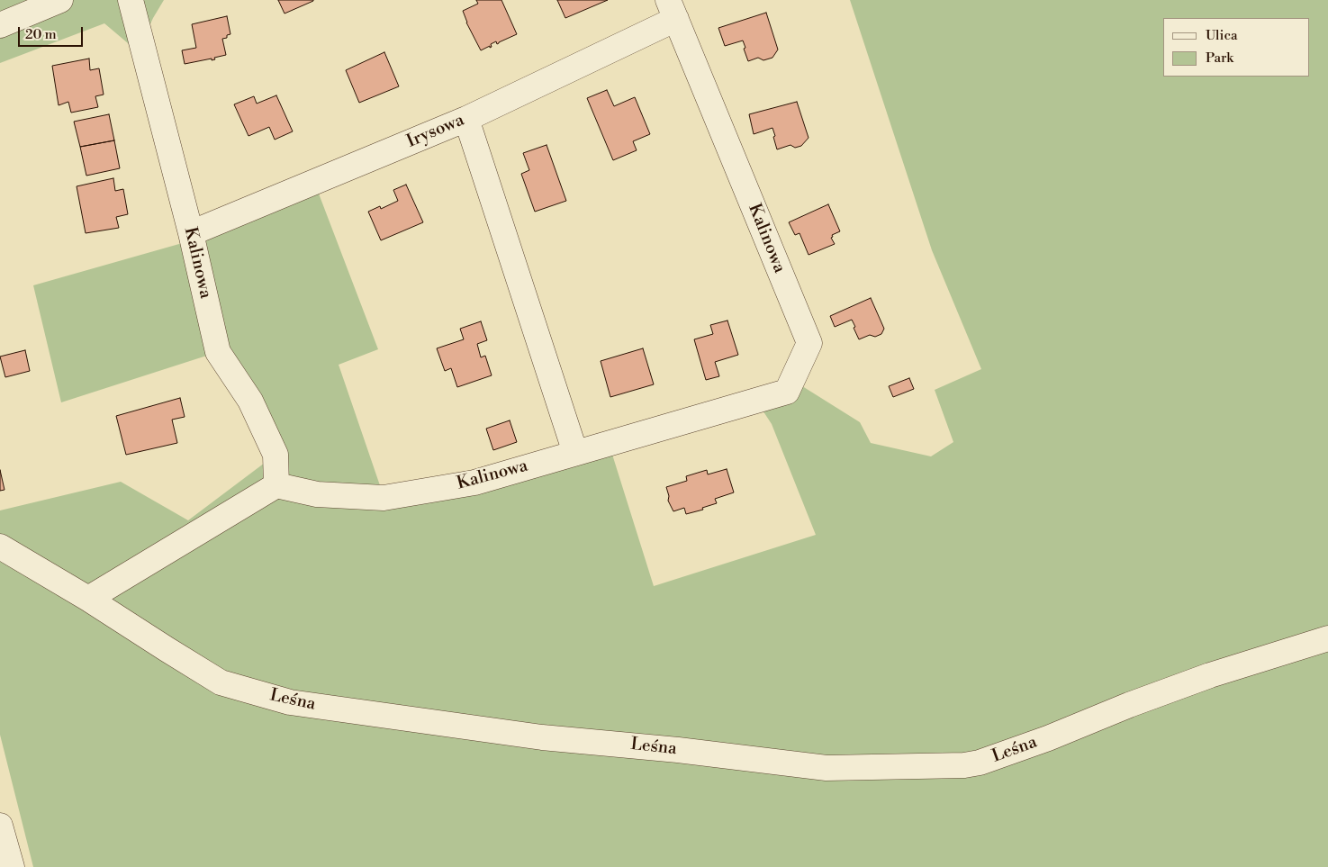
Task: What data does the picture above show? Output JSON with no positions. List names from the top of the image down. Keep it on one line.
{"streets":{"street":["Irysowa","Kalinowa","Leśna"]},"crossings":[["Irysowa","Kalinowa"]],"legend":["Ulica","Park"],"scale_bar":"20 m"}
